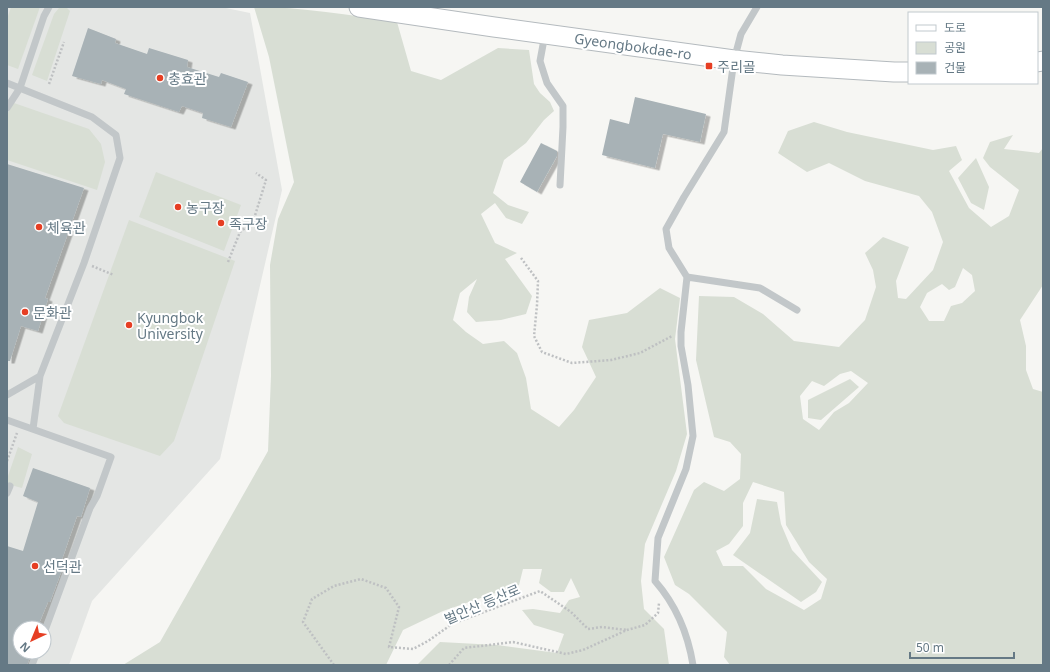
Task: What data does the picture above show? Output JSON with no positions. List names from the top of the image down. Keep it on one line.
{"streets":{"street":["Gyeongbokdae-ro"],"path":["벌안산 등산로"]},"places":{"transit":["주리골"],"other":["충효관","농구장","족구장","체육관","문화관","Kyungbok University","선덕관"]},"legend":["도로","공원","건물"],"scale_bar":"50 m","north":"bottom left"}
